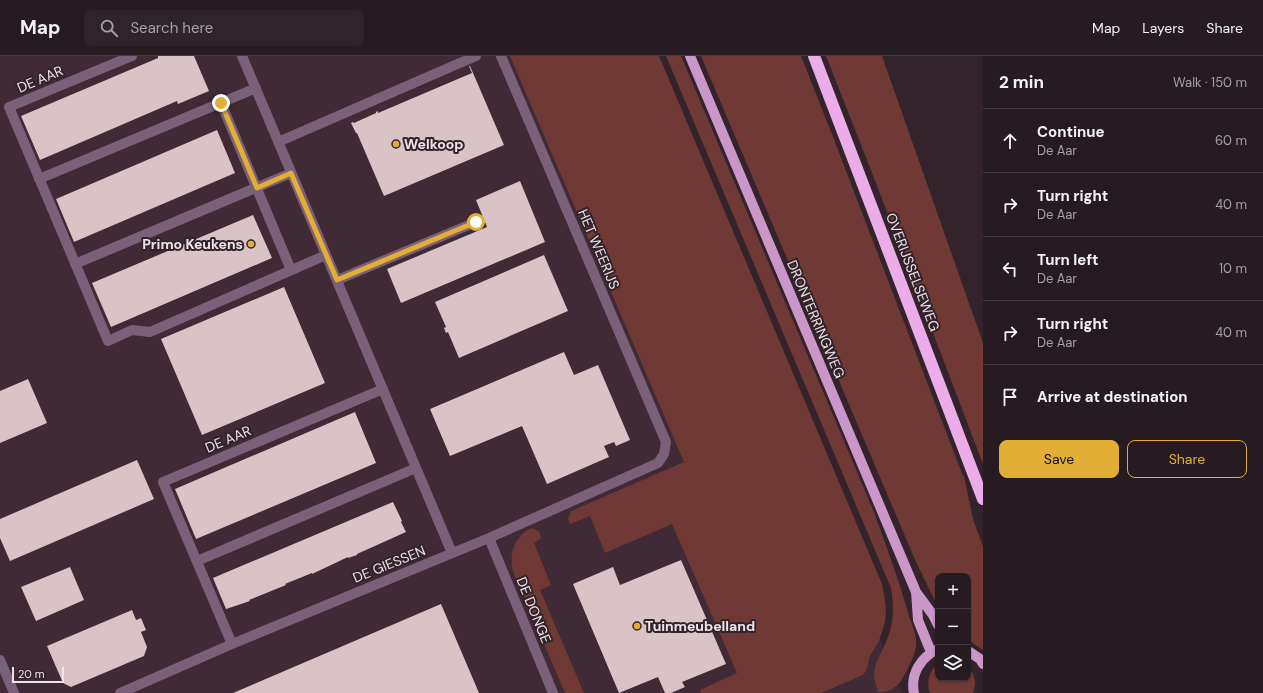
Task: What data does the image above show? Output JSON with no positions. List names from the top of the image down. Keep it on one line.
{"streets":{"highway":["OVERIJSSELSEWEG"],"main road":["DRONTERRINGWEG"],"street":["DE AAR","HET WEERIJS","DE GIESSEN","DE DONGE"]},"crossings":[["DE AAR","DE GIESSEN"],["HET WEERIJS","DE GIESSEN"],["DE GIESSEN","DE DONGE"]],"places":["Welkoop","Primo Keukens","Tuinmeubelland"],"scale_bar":"20 m","page":{"header":"Map","search":"Search here","nav":["Map","Layers","Share"],"heading":["2 min","Walk · 150 m"],"list":[["Continue","De Aar","60 m"],["Turn right","De Aar","40 m"],["Turn left","De Aar","10 m"],["Turn right","De Aar","40 m"],"Arrive at destination"],"buttons":["Save","Share"],"map_buttons":["+","−"],"scale":"20 m"}}
